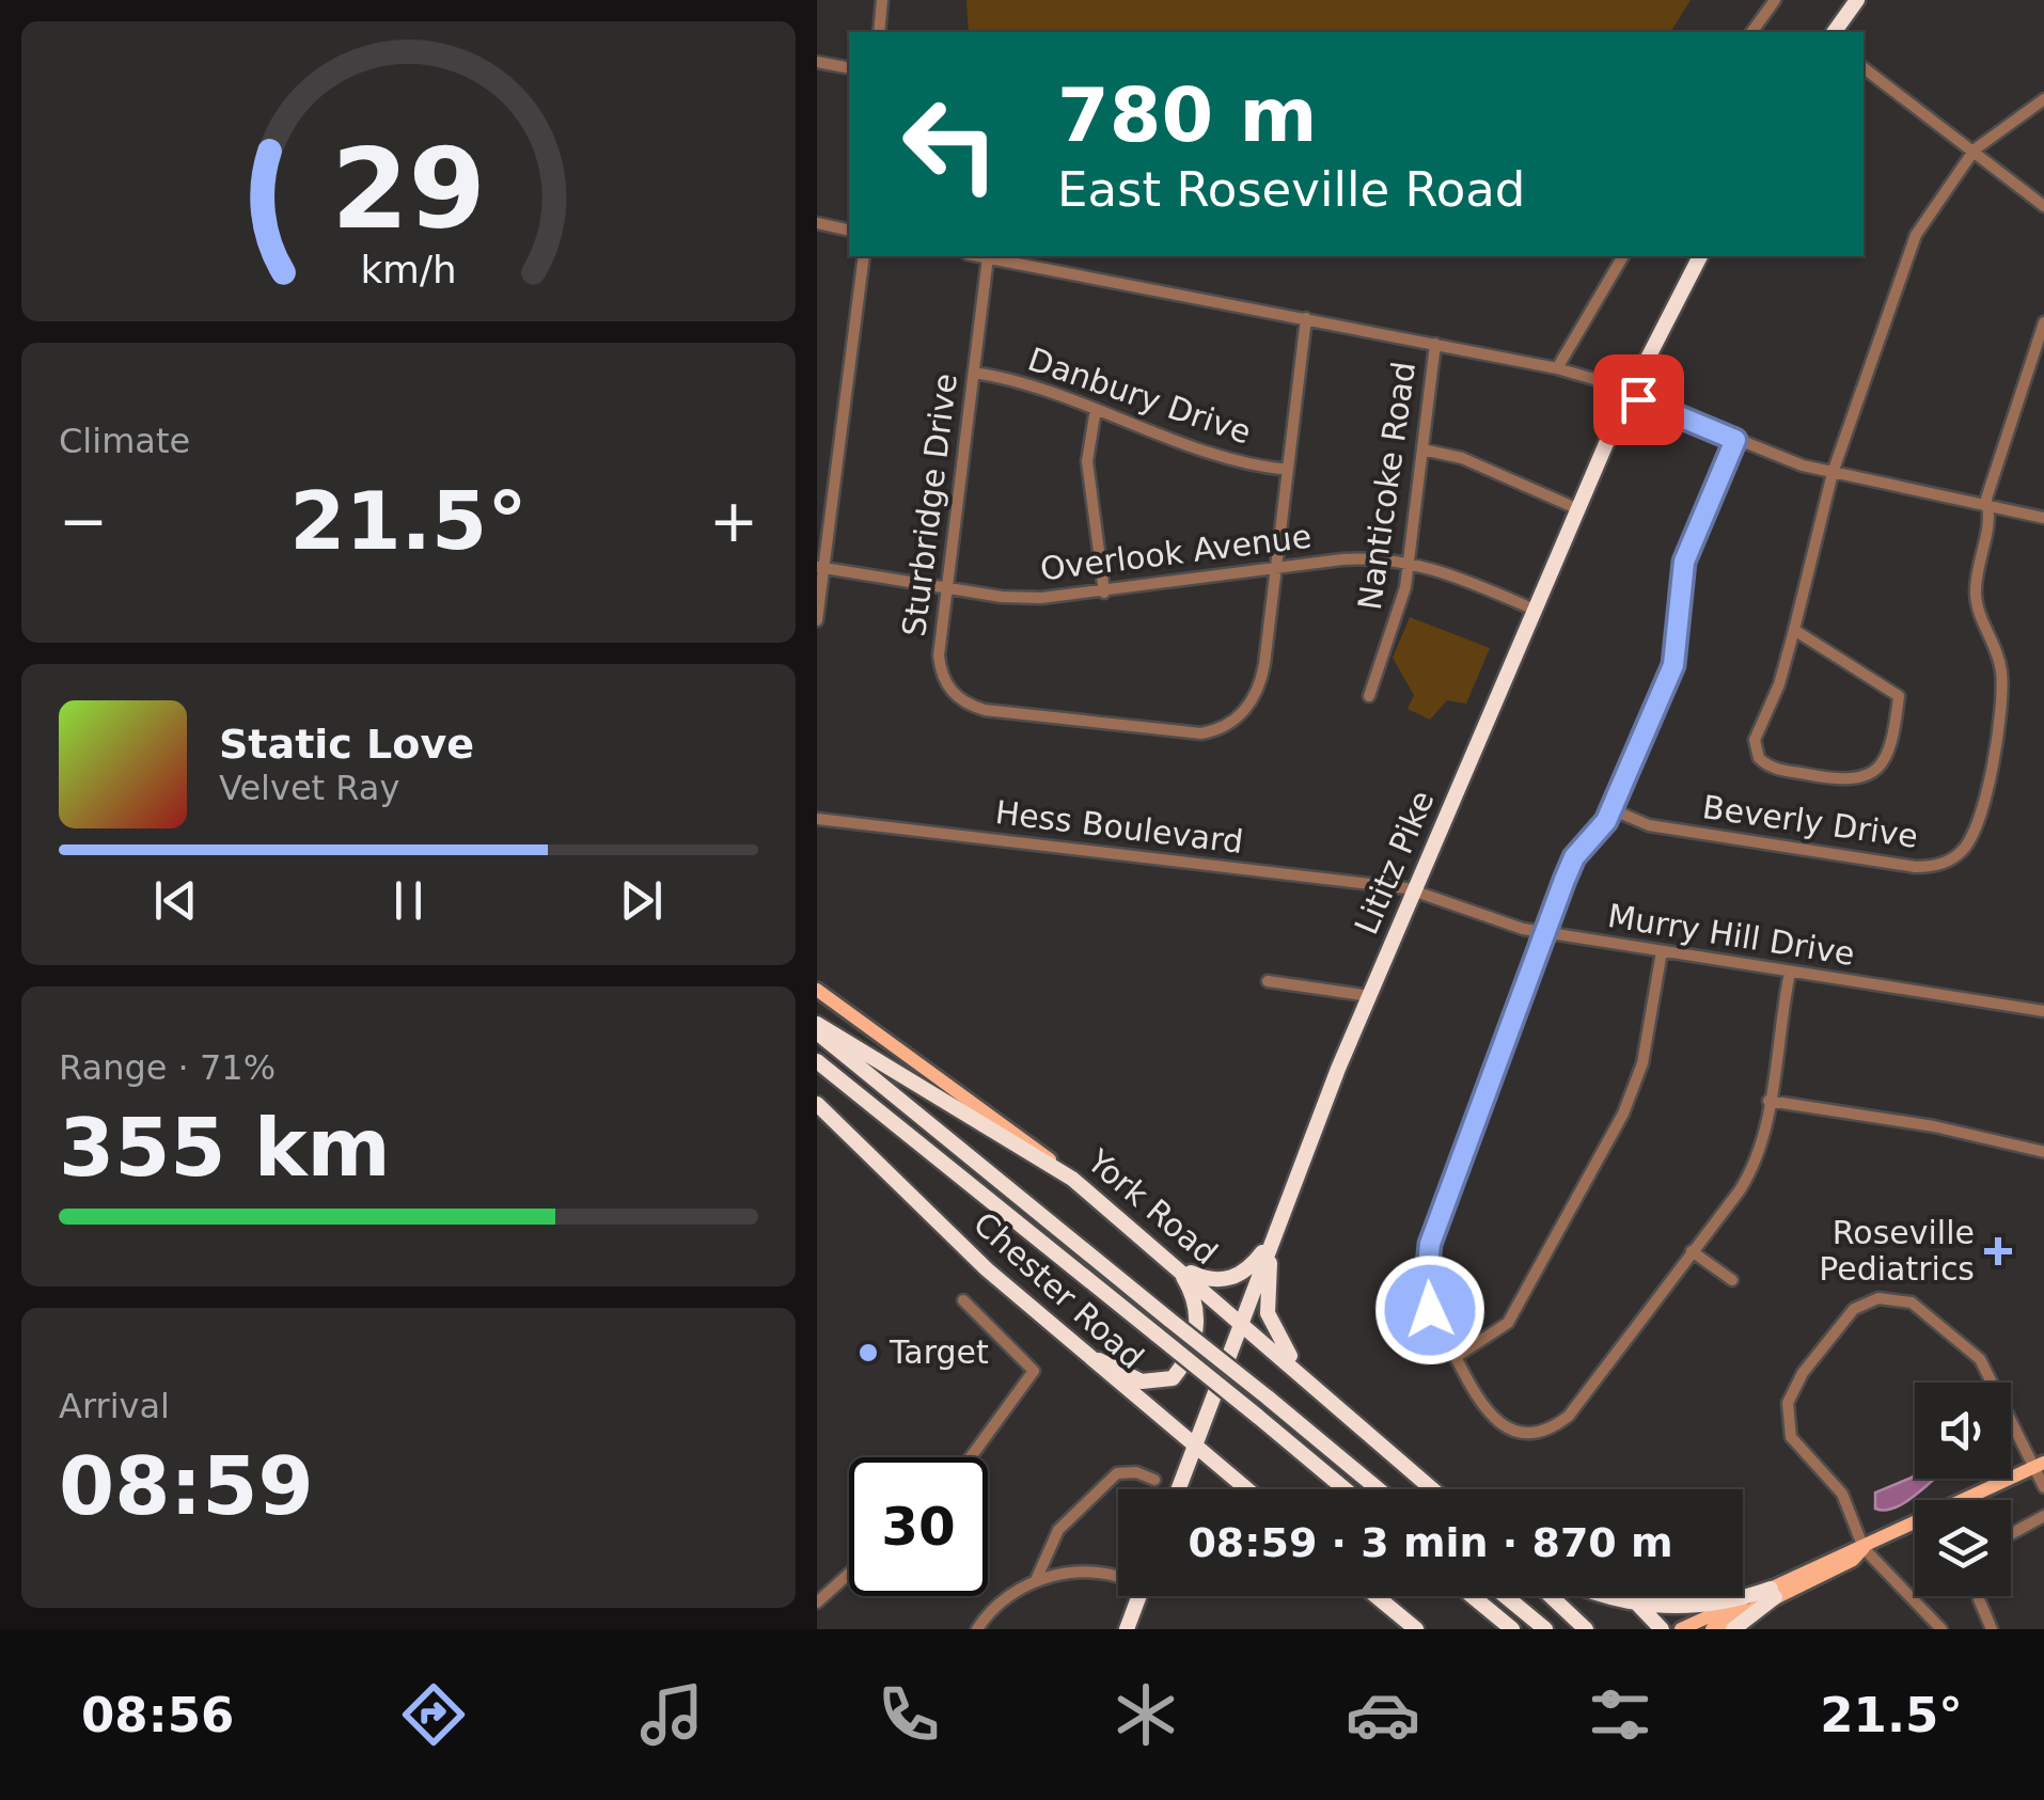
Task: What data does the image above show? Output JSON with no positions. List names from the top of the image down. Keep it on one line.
{"streets":{"highway":["Lititz Pike","York Road","Chester Road"],"street":["Danbury Drive","Nanticoke Road","Sturbridge Drive","Overlook Avenue","Beverly Drive","Hess Boulevard","Murry Hill Drive"]},"crossings":[["Danbury Drive","Sturbridge Drive"],["Nanticoke Road","Overlook Avenue"],["Sturbridge Drive","Overlook Avenue"],["Overlook Avenue","Lititz Pike"],["Hess Boulevard","Lititz Pike"],["Hess Boulevard","Murry Hill Drive"],["Lititz Pike","Murry Hill Drive"],["Lititz Pike","York Road"],["Lititz Pike","Chester Road"]],"places":{"health":["Roseville Pediatrics"],"other":["Target"]},"page":{"turn":["780 m","East Roseville Road"],"tile":["Climate",["Range · 71%","355 km"],["Arrival","08:59"]],"heat":["−","21.5°","+"],"song":["Static Love","Velvet Ray"],"limit":"30","trip":"08:59 · 3 min · 870 m","tabs":["08:56","21.5°"],"gauge":["29","km/h"]}}
